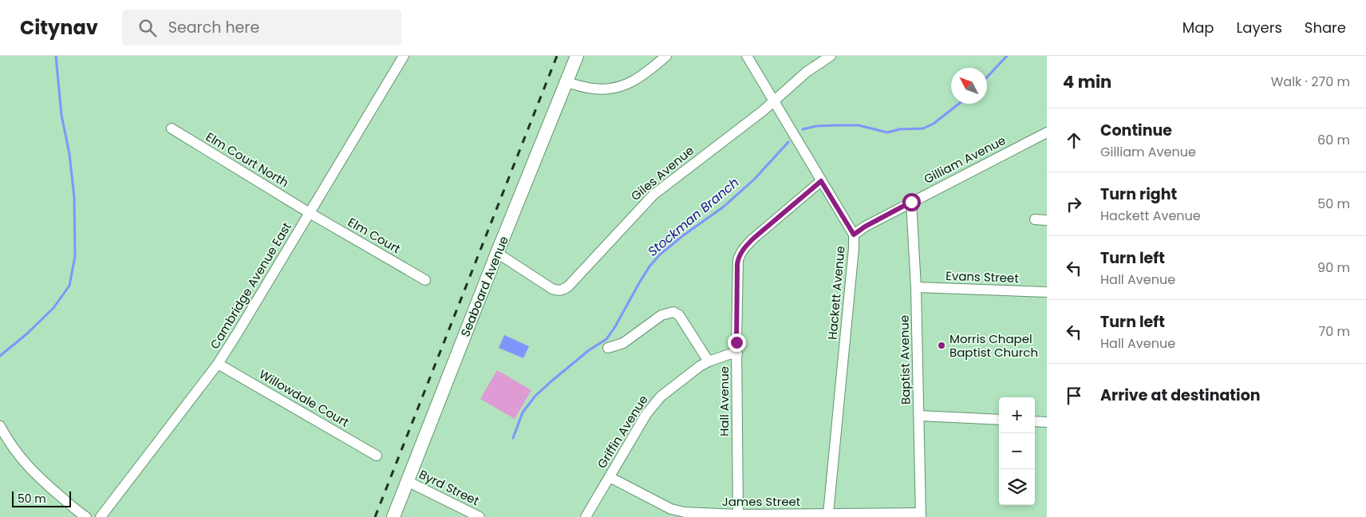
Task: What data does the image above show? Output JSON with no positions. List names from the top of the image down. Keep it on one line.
{"streets":{"main road":["Seaboard Avenue"],"street":["Elm Court North","Gilliam Avenue","Giles Avenue","Elm Court","Evans Street","Cambridge Avenue East","Hackett Avenue","Baptist Avenue","Willowdale Court","Hall Avenue","Griffin Avenue","Byrd Street","James Street"]},"crossings":[["Elm Court North","Elm Court"],["Elm Court North","Cambridge Avenue East"],["Gilliam Avenue","Hackett Avenue"],["Gilliam Avenue","Baptist Avenue"],["Giles Avenue","Seaboard Avenue"],["Giles Avenue","Hackett Avenue"],["Elm Court","Cambridge Avenue East"],["Evans Street","Baptist Avenue"],["Cambridge Avenue East","Willowdale Court"],["Seaboard Avenue","Byrd Street"],["Hackett Avenue","Hall Avenue"],["Hackett Avenue","James Street"],["Baptist Avenue","James Street"],["Hall Avenue","Griffin Avenue"],["Hall Avenue","James Street"],["Griffin Avenue","James Street"]],"water":["Stockman Branch"],"places":["Morris Chapel Baptist Church"],"scale_bar":"50 m","north":"top left","page":{"header":"Citynav","search":"Search here","nav":["Map","Layers","Share"],"heading":["4 min","Walk · 270 m"],"list":[["Continue","Gilliam Avenue","60 m"],["Turn right","Hackett Avenue","50 m"],["Turn left","Hall Avenue","90 m"],["Turn left","Hall Avenue","70 m"],"Arrive at destination"],"map_buttons":["+","−"],"scale":"50 m"}}
